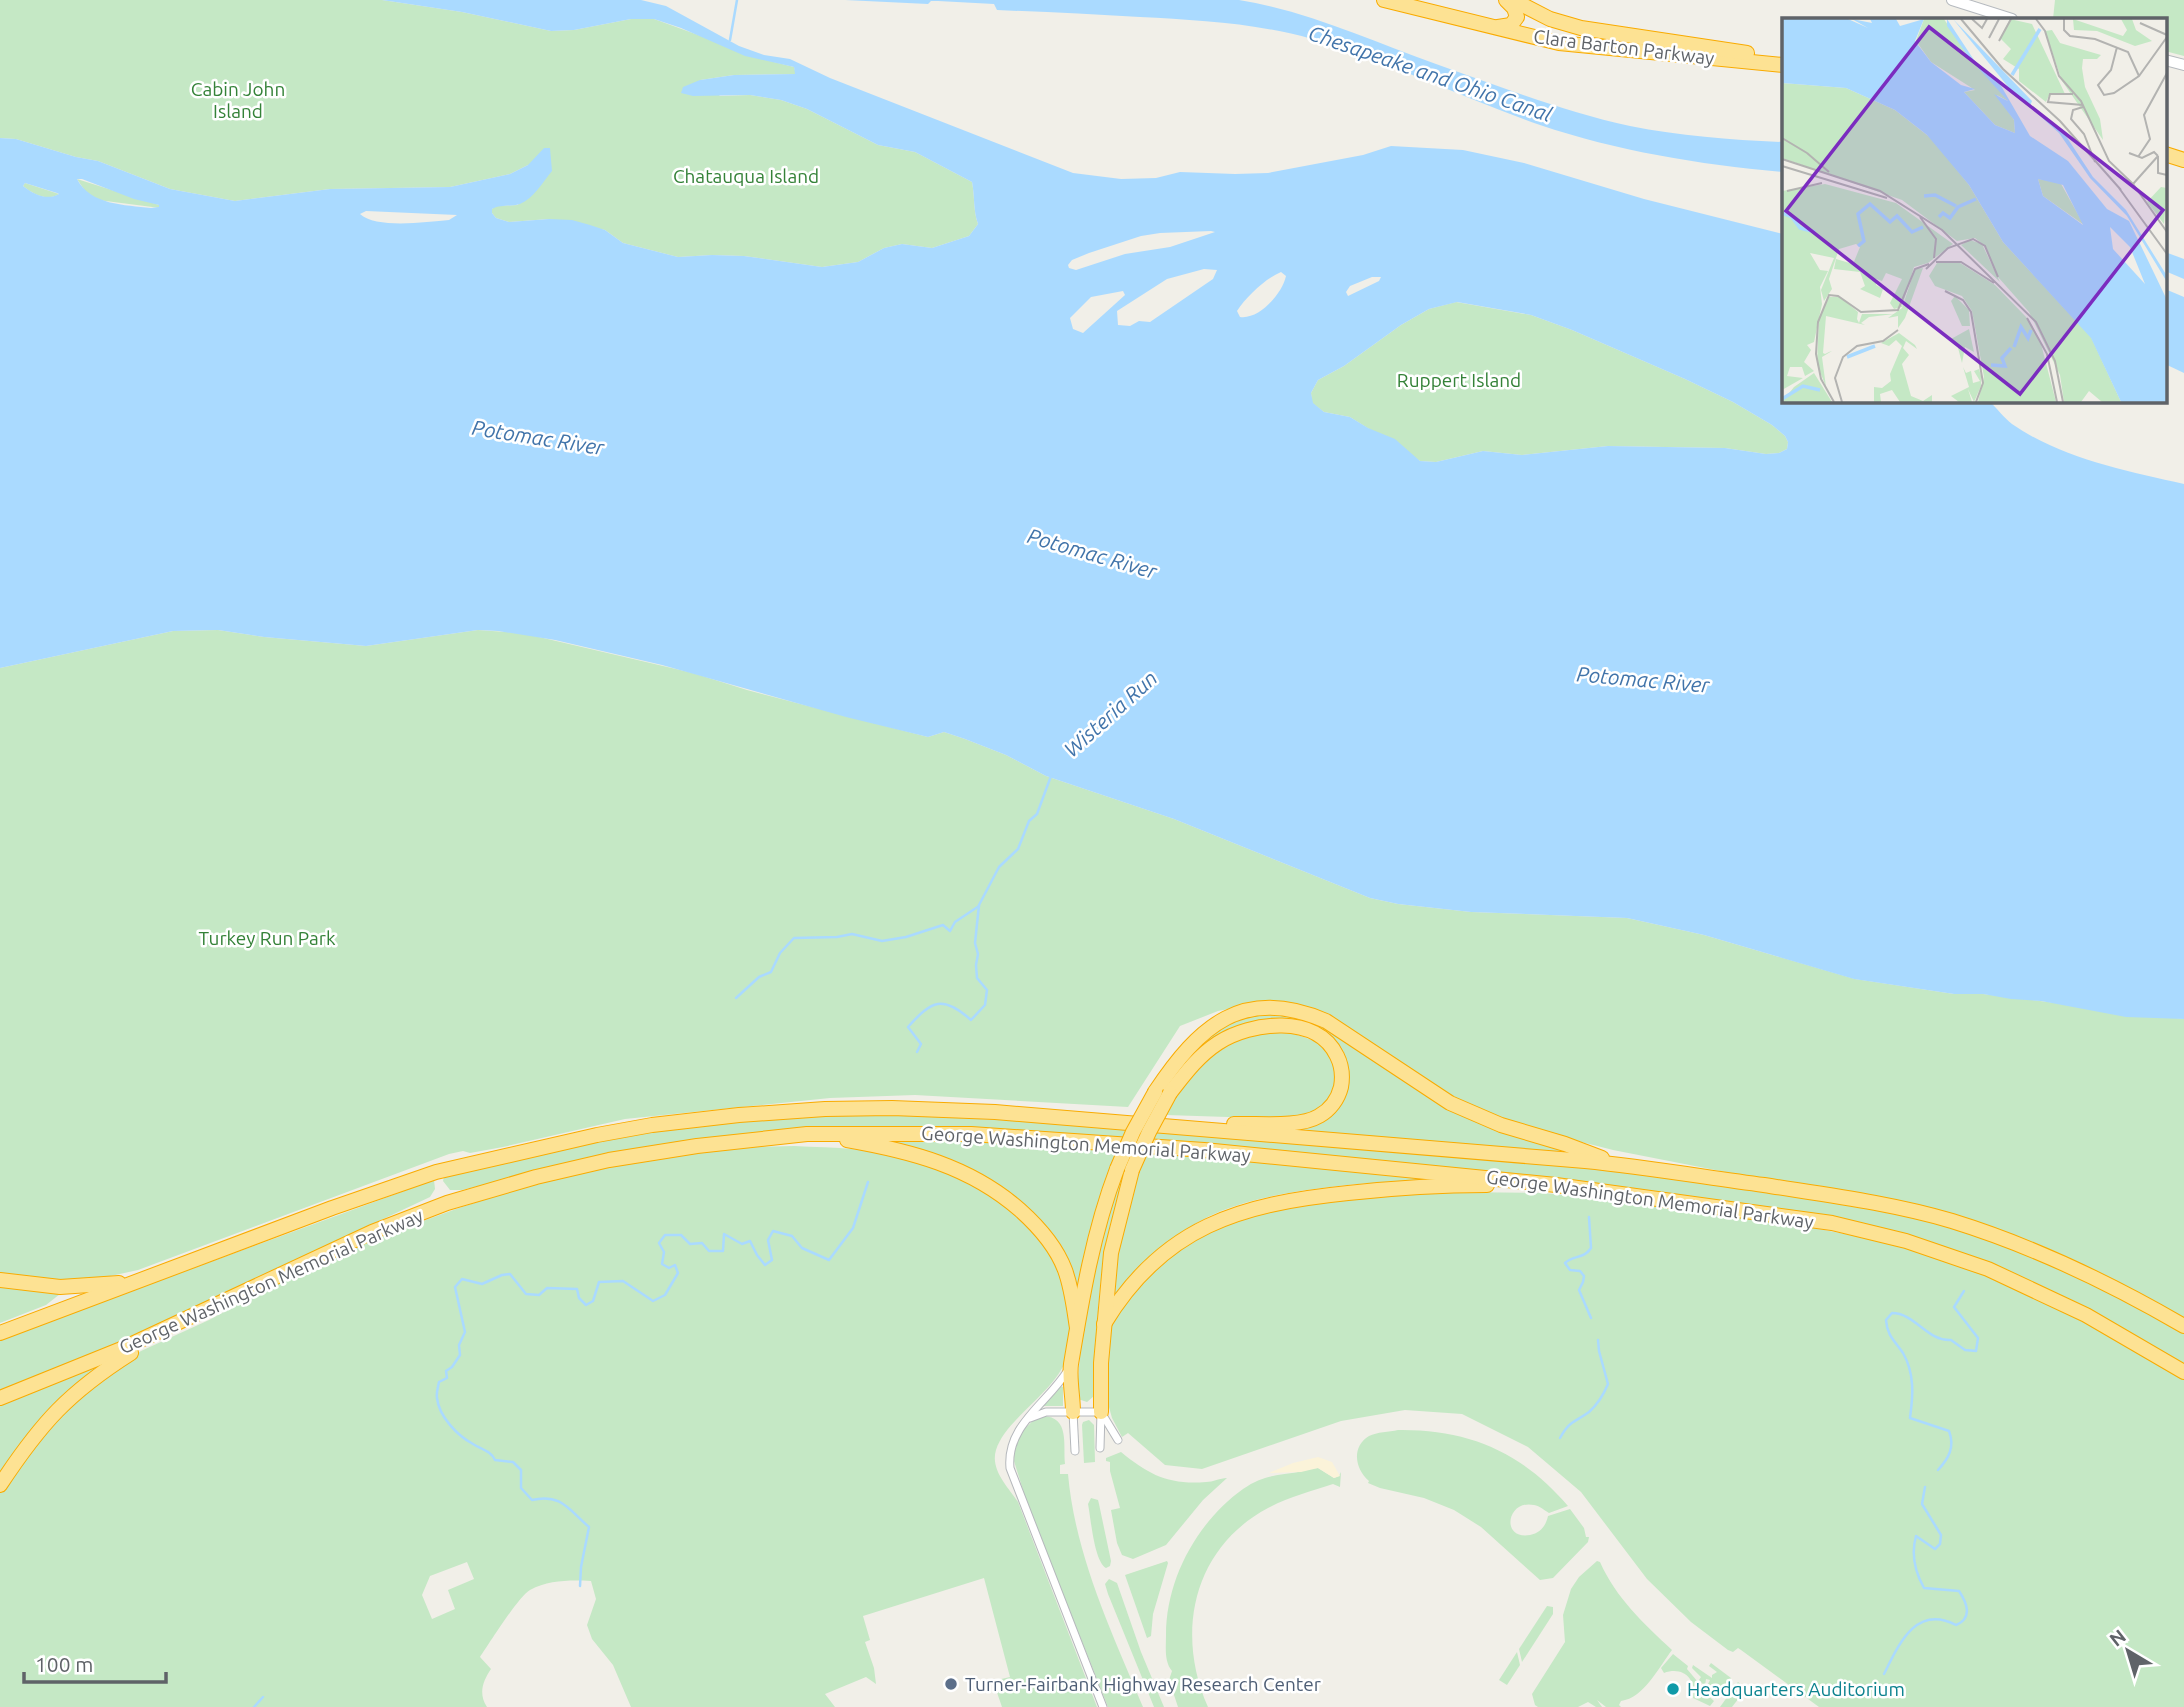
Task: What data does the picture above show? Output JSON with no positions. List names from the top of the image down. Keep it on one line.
{"streets":{"highway":["Clara Barton Parkway","George Washington Memorial Parkway"]},"water":["Chesapeake and Ohio Canal","Potomac River","Wisteria Run"],"parks":["Cabin John Island","Chatauqua Island","Ruppert Island","Turkey Run Park"],"places":["Turner-Fairbank Highway Research Center","Headquarters Auditorium"],"scale_bar":"100 m","north":"top left"}
